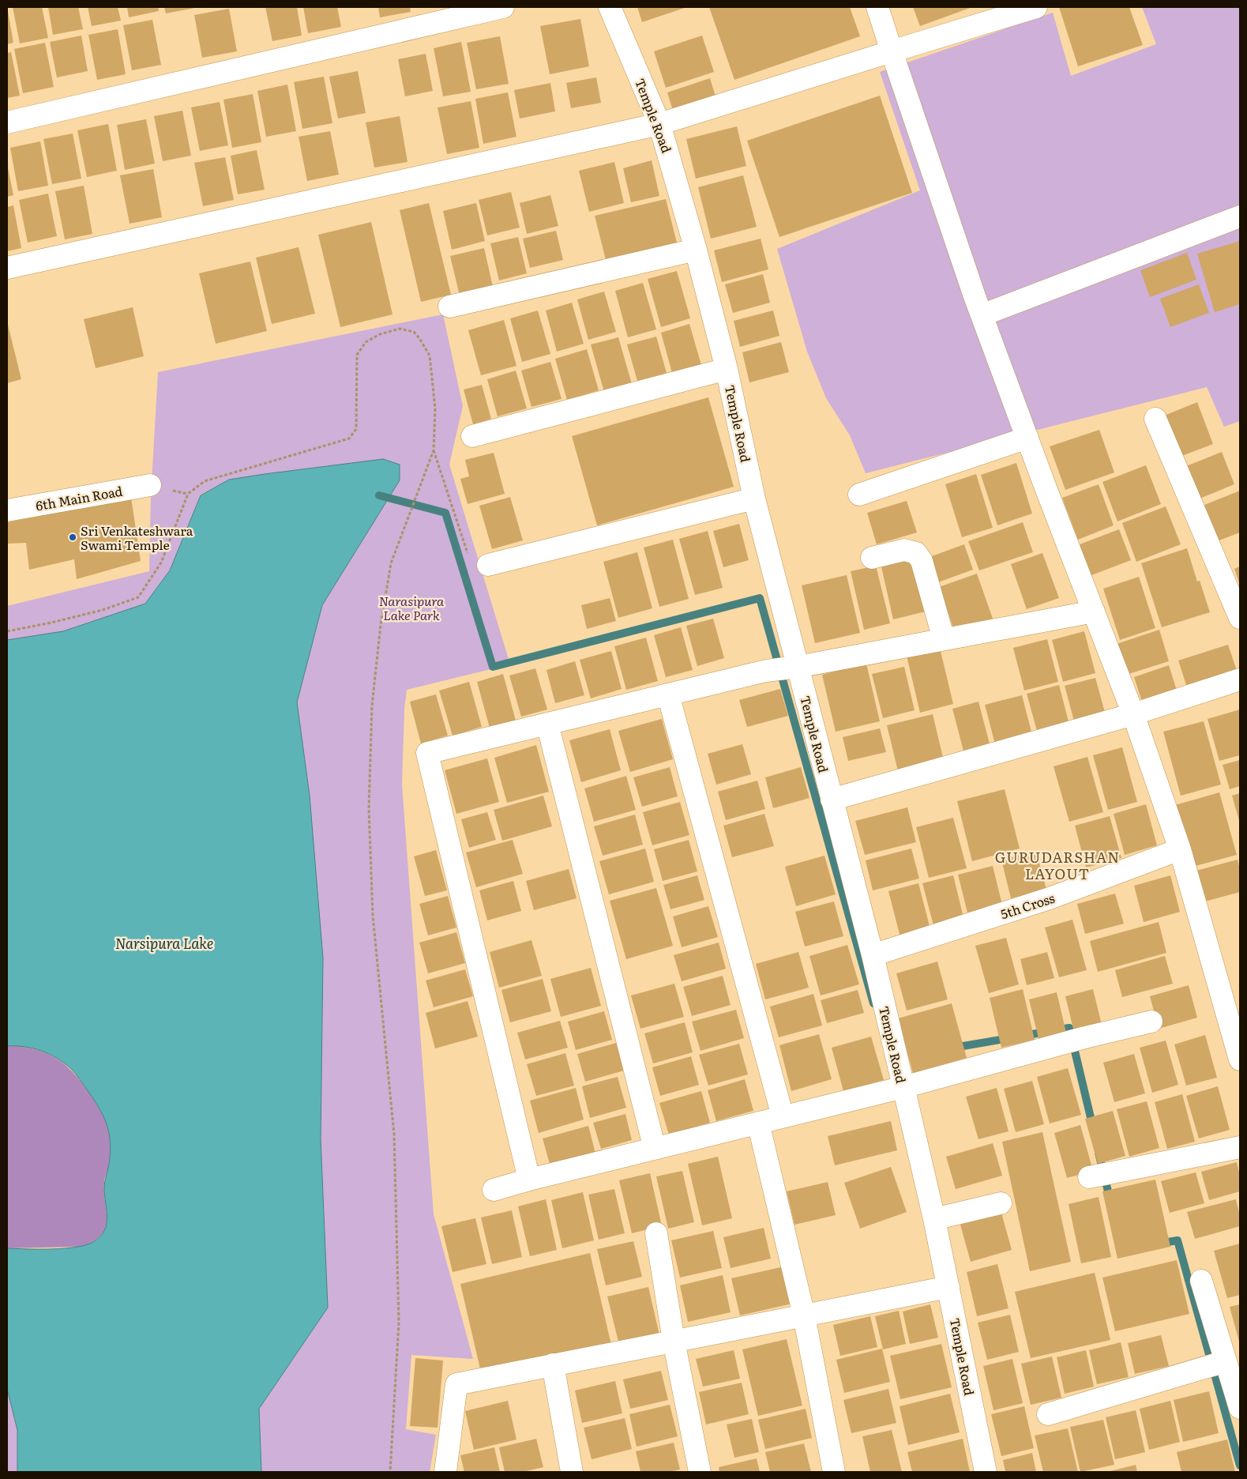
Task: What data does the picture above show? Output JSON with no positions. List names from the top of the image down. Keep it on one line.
{"streets":{"street":["Temple Road","6th Main Road","5th Cross"]},"crossings":[["Temple Road","5th Cross"]],"districts":["GURUDARSHAN LAYOUT"],"water":["Narsipura Lake"],"parks":["Narasipura Lake Park"],"places":["Sri Venkateshwara Swami Temple"]}
